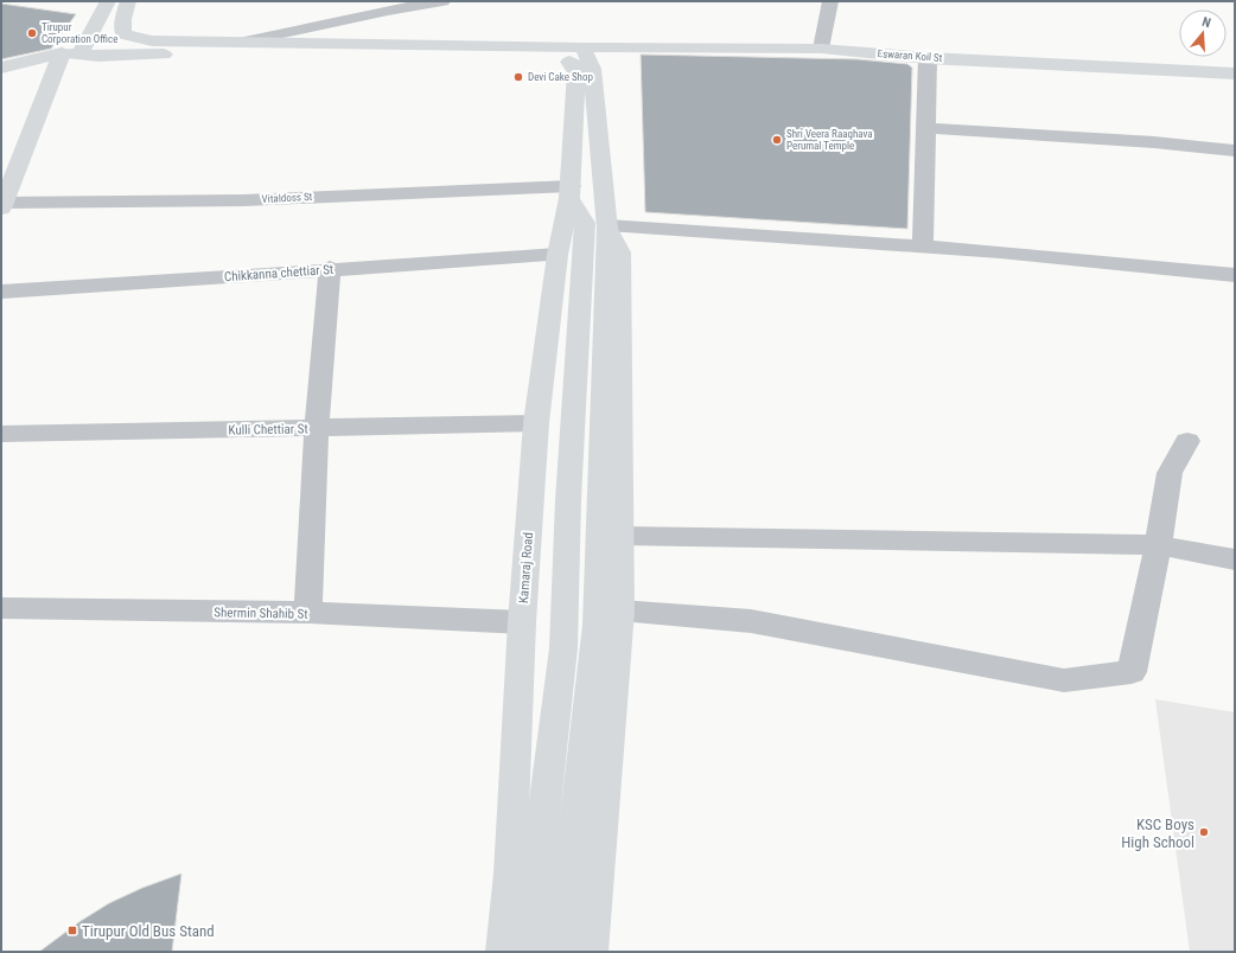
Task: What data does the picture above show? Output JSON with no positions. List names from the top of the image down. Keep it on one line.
{"streets":{"main road":["Eswaran Koil St","Kamaraj Road"],"street":["Vitaldoss St","Chikkanna chettiar St","Kulli Chettiar St","Shermin Shahib St"]},"crossings":[["Vitaldoss St","Kamaraj Road"],["Chikkanna chettiar St","Kamaraj Road"],["Kulli Chettiar St","Kamaraj Road"],["Kamaraj Road","Shermin Shahib St"]],"places":{"other":["Tirupur Corporation Office","Devi Cake Shop","Shri Veera Raaghava Perumal Temple","KSC Boys High School"],"transit":["Tirupur Old Bus Stand"]},"north":"top"}
